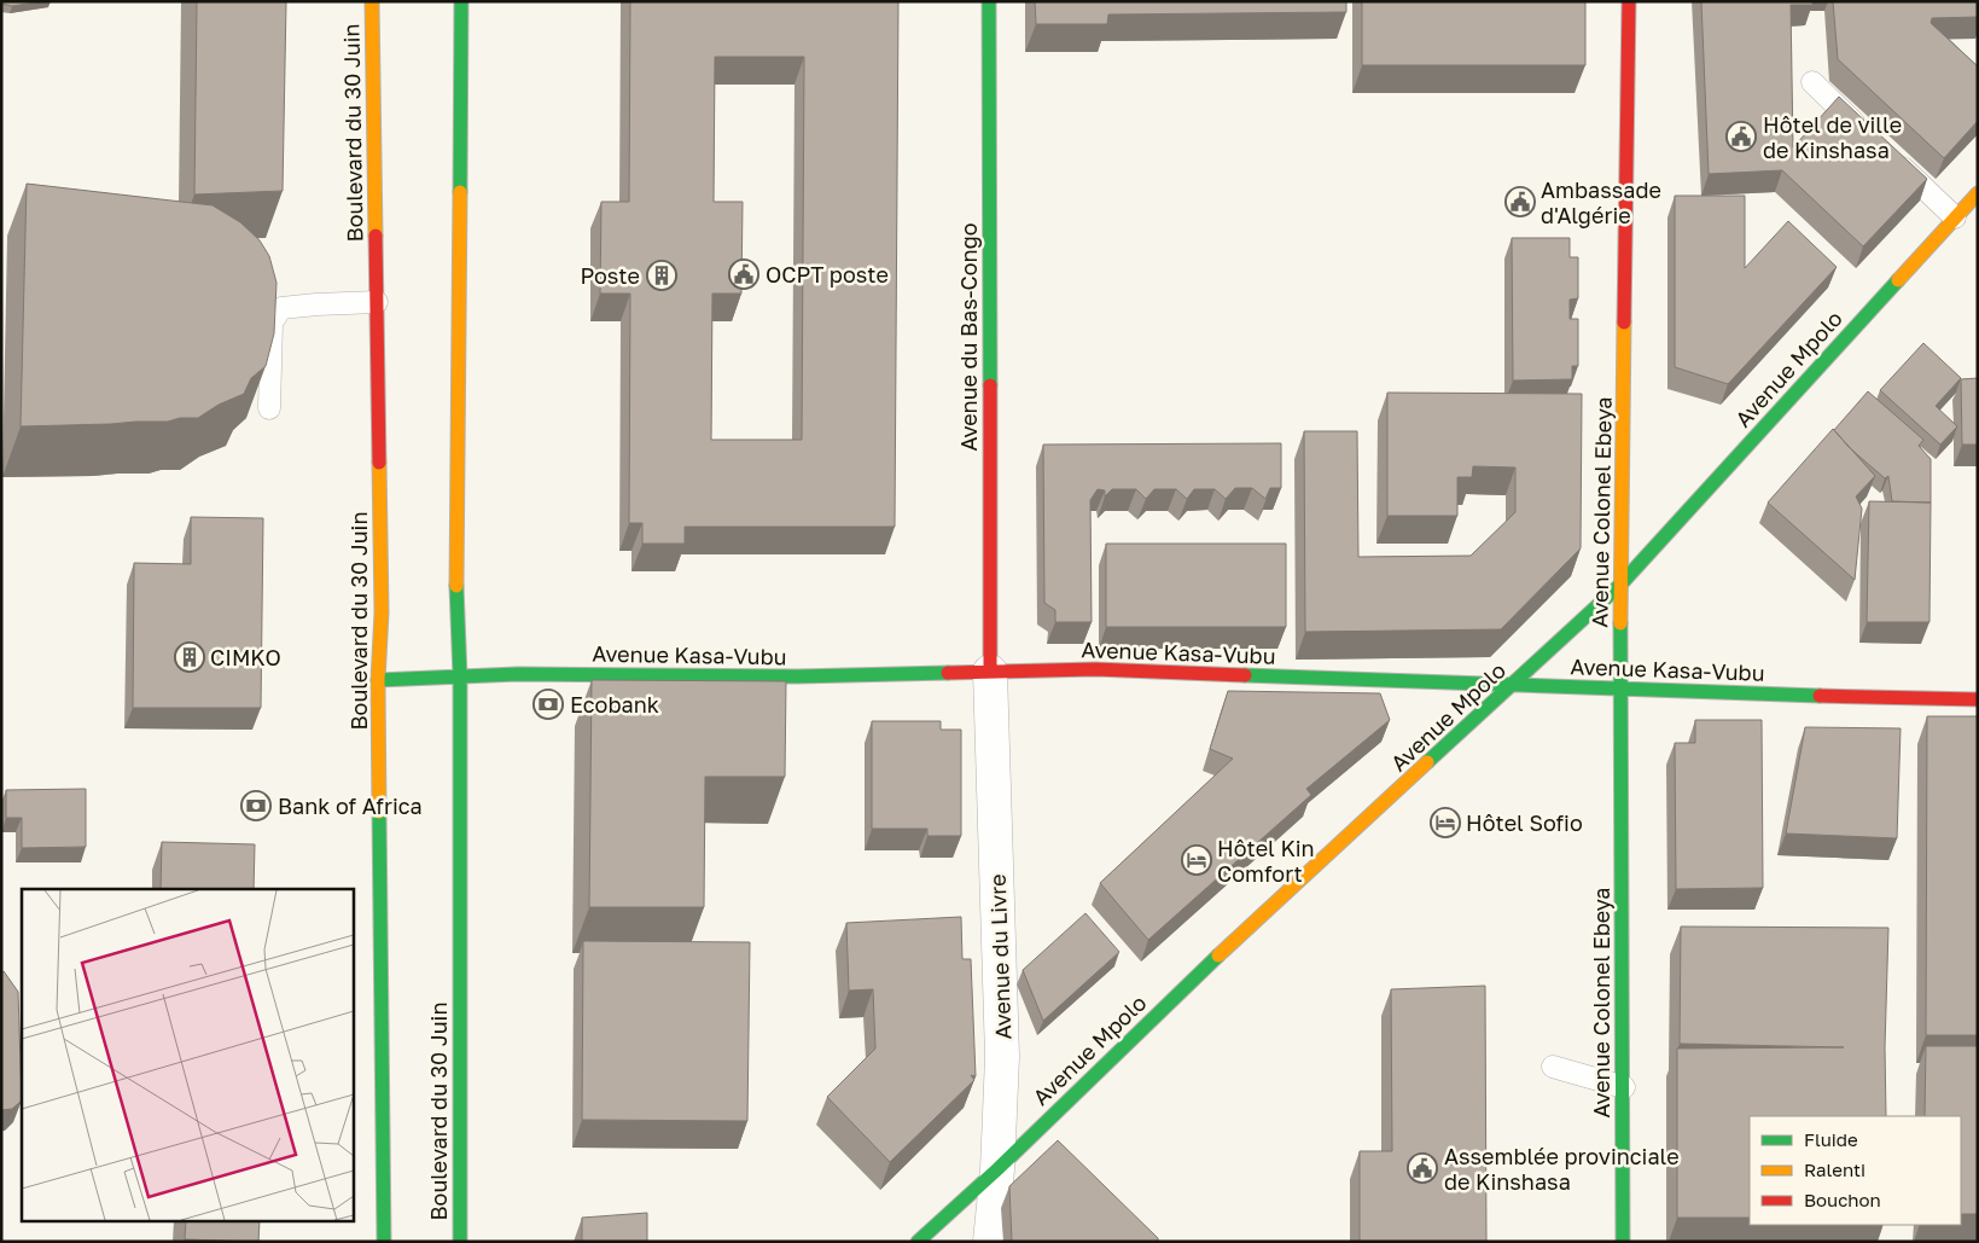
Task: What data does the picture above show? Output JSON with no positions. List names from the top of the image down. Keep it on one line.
{"streets":{"main road":["Boulevard du 30 Juin","Avenue du Bas-Congo","Avenue Mpolo","Avenue Colonel Ebeya","Avenue Kasa-Vubu"],"street":["Avenue du Livre"]},"crossings":[["Boulevard du 30 Juin","Avenue Kasa-Vubu"],["Avenue du Bas-Congo","Avenue Kasa-Vubu"],["Avenue du Bas-Congo","Avenue du Livre"],["Avenue Mpolo","Avenue Colonel Ebeya"],["Avenue Mpolo","Avenue Kasa-Vubu"],["Avenue Mpolo","Avenue du Livre"],["Avenue Colonel Ebeya","Avenue Kasa-Vubu"],["Avenue Kasa-Vubu","Avenue du Livre"]],"places":{"public building":["Hôtel de ville de Kinshasa","Ambassade d'Algérie","OCPT poste","Assemblée provinciale de Kinshasa"],"building":["Poste","CIMKO"],"bank":["Ecobank","Bank of Africa"],"hotel":["Hôtel Sofio","Hôtel Kin Comfort"]},"legend":["Fluide","Ralenti","Bouchon"]}
